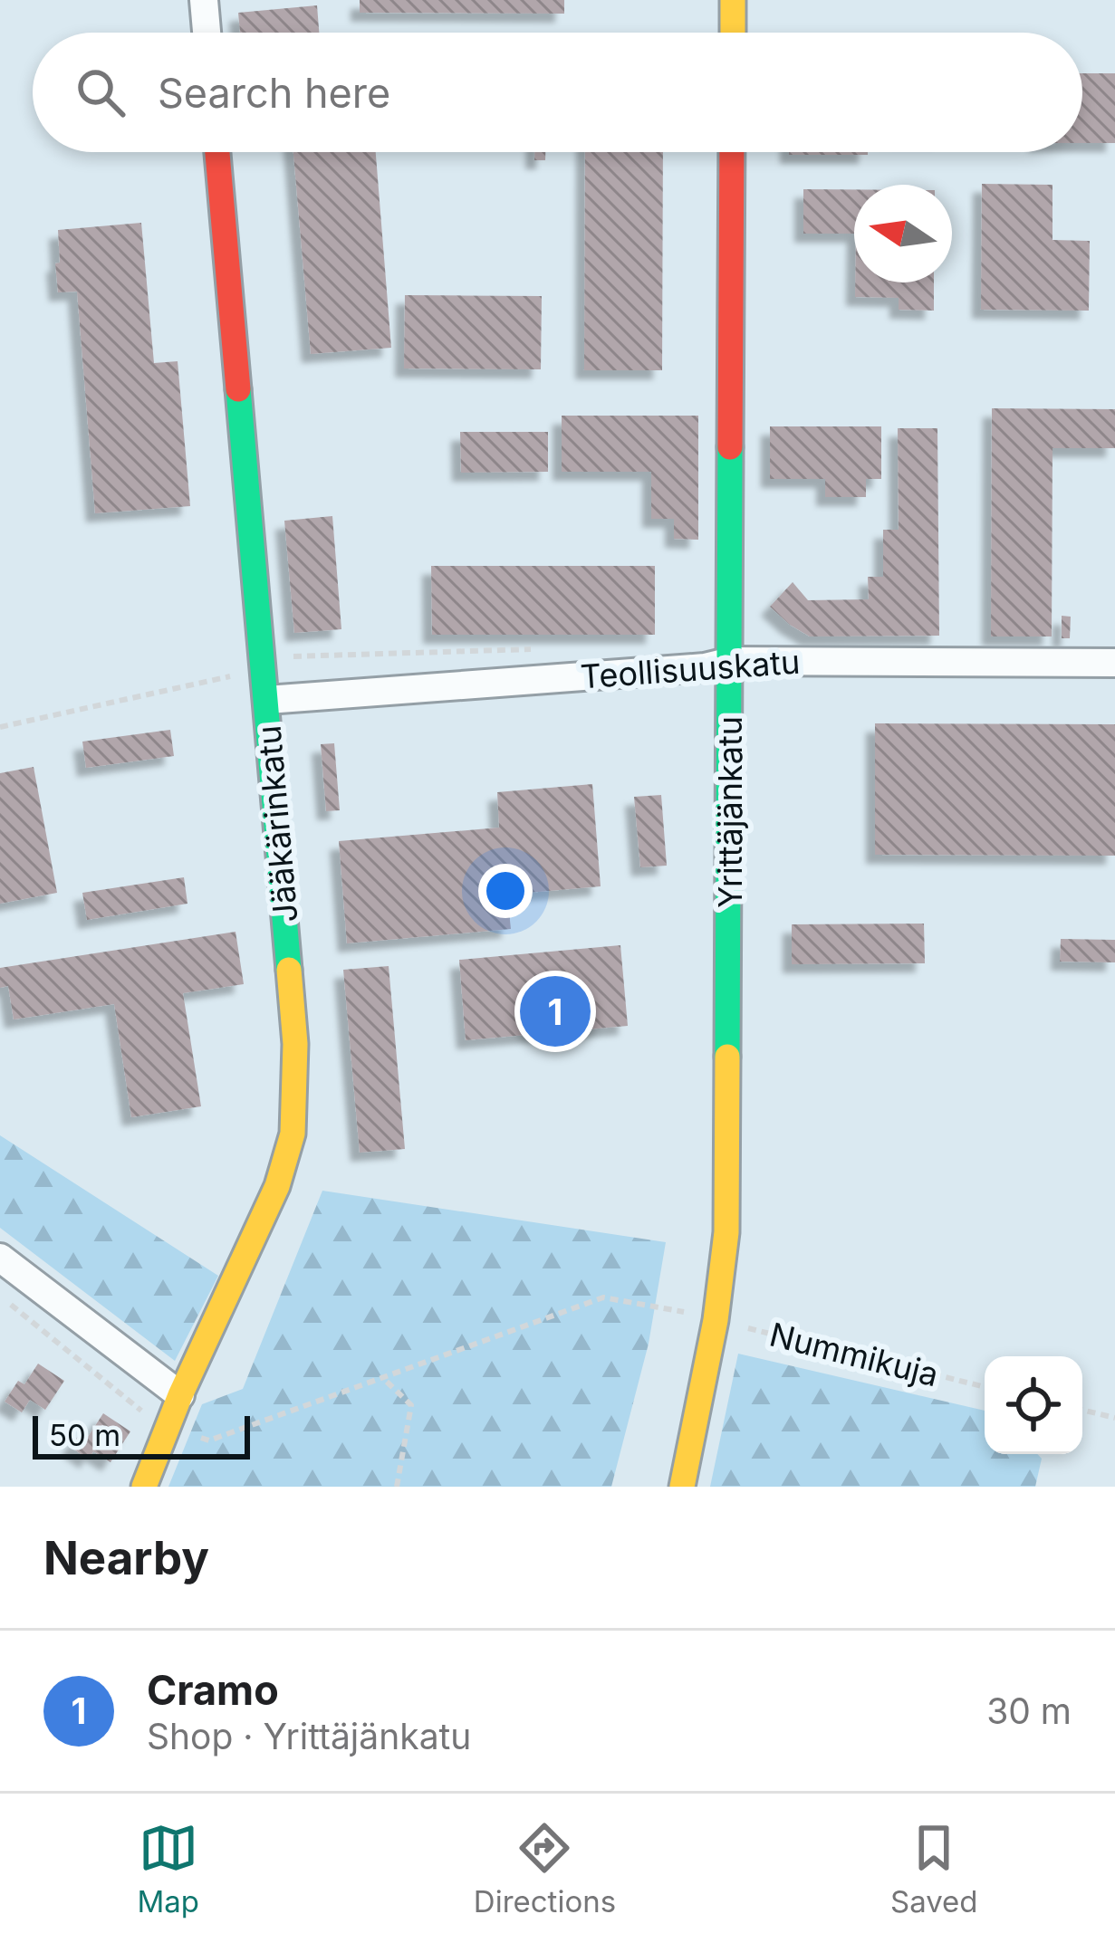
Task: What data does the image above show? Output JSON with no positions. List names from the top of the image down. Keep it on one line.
{"streets":{"street":["Teollisuuskatu","Yrittäjänkatu","Jääkärinkatu"],"path":["Nummikuja"]},"crossings":[["Teollisuuskatu","Yrittäjänkatu"],["Teollisuuskatu","Jääkärinkatu"],["Yrittäjänkatu","Nummikuja"]],"scale_bar":"50 m","north":"left","page":{"search":"Search here","pins":"1","scale":"50 m","heading":"Nearby","list":[{"mark":"1","name":"Cramo","note":"Shop · Yrittäjänkatu","value":"30 m"}],"nav":["Map","Directions","Saved"]}}
